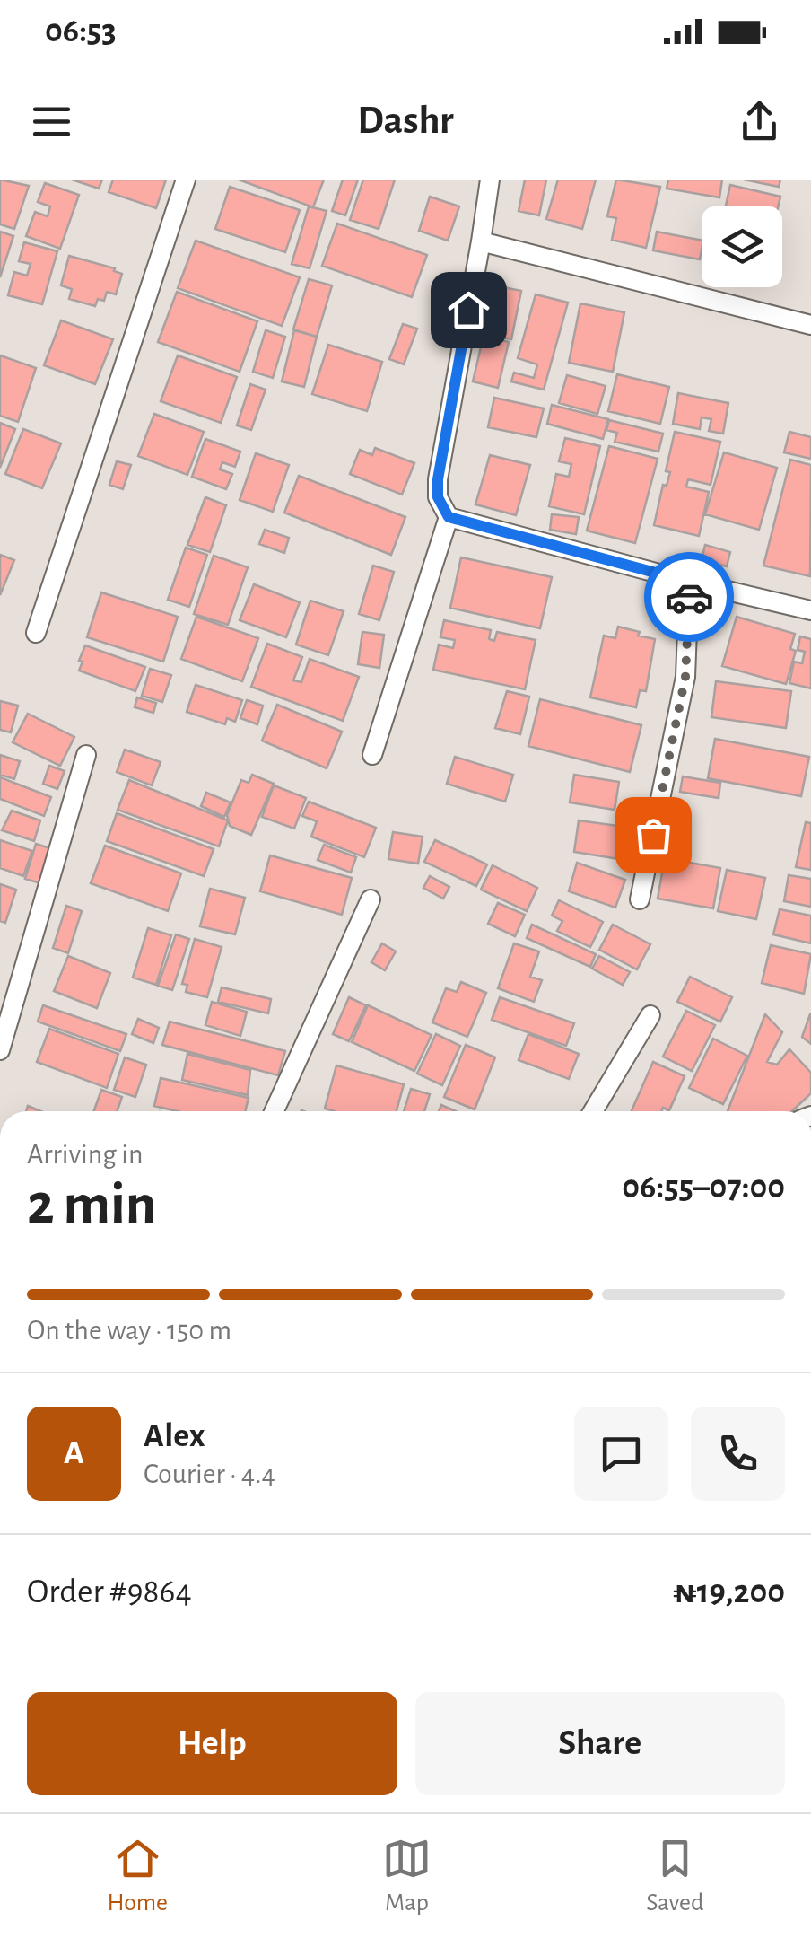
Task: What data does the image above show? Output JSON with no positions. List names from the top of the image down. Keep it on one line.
{"page":{"status":"06:53","header":"Dashr","heading":["2 min","Arriving in","06:55–07:00"],"panel":["Alex","Courier · 4.4","Order #9864","₦19,200"],"bar":"On the way · 150 m","round":"A","buttons":["Help","Share"],"tabs":["Home","Map","Saved"]}}
